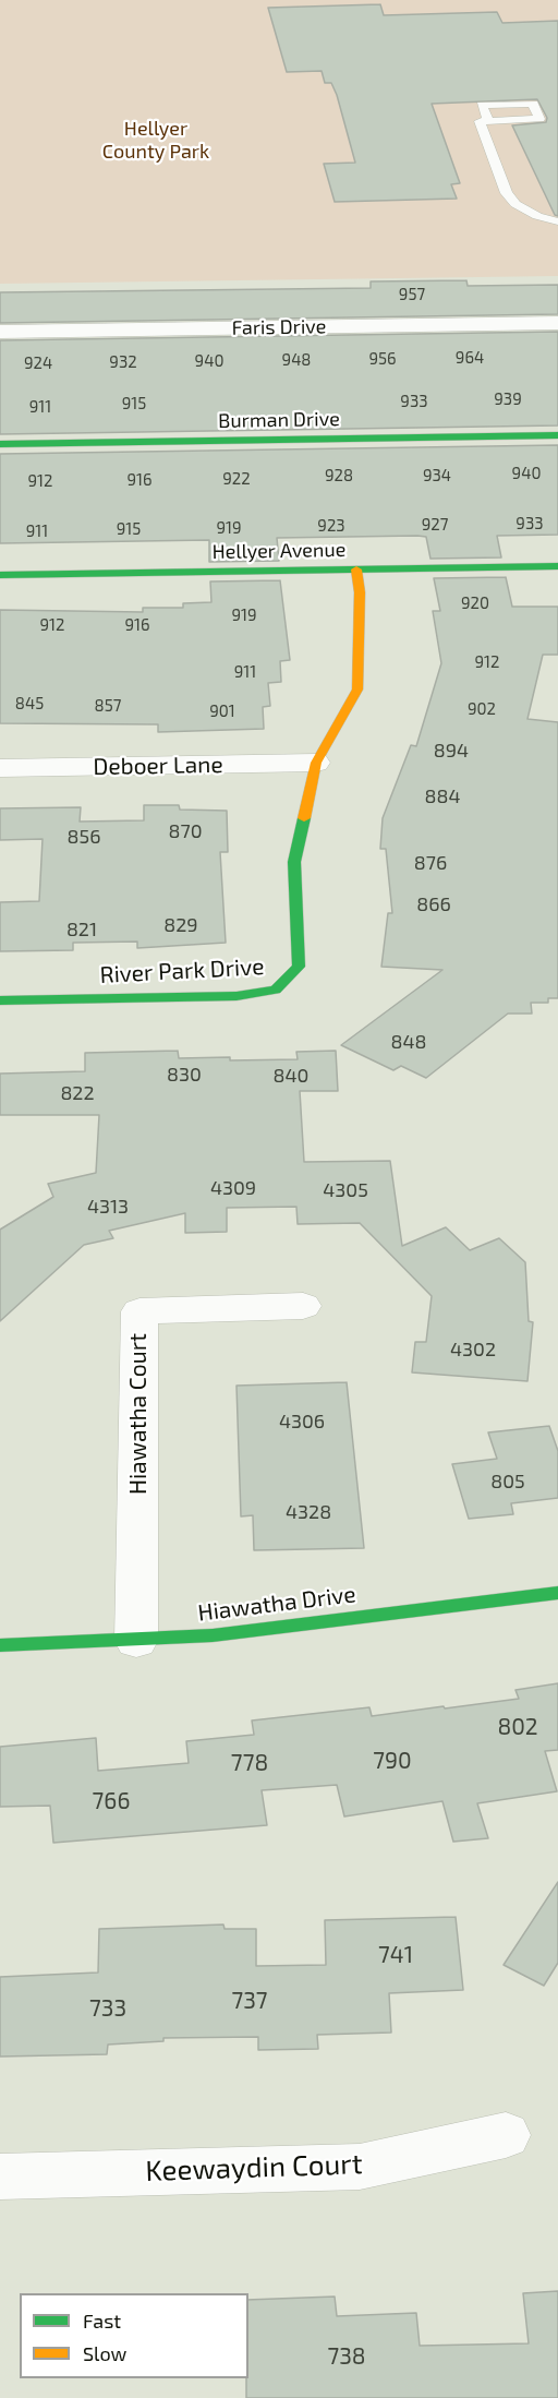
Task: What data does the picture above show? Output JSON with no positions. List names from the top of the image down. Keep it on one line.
{"streets":{"street":["Faris Drive","Burman Drive","Hellyer Avenue","Deboer Lane","River Park Drive","Hiawatha Court","Hiawatha Drive","Keewaydin Court"]},"crossings":[["Hellyer Avenue","River Park Drive"],["Deboer Lane","River Park Drive"],["Hiawatha Court","Hiawatha Drive"]],"parks":["Hellyer County Park"],"house_numbers":["957","964","956","948","940","932","924","939","933","915","911","940","928","934","922","916","912","933","927","923","919","915","911","920","919","912","916","912","911","845","857","902","901","894","884","870","856","876","866","829","821","848","830","840","822","4309","4305","4313","4302","4306","805","4328","802","790","778","766","741","737","733","738"],"legend":["Fast","Slow"]}
